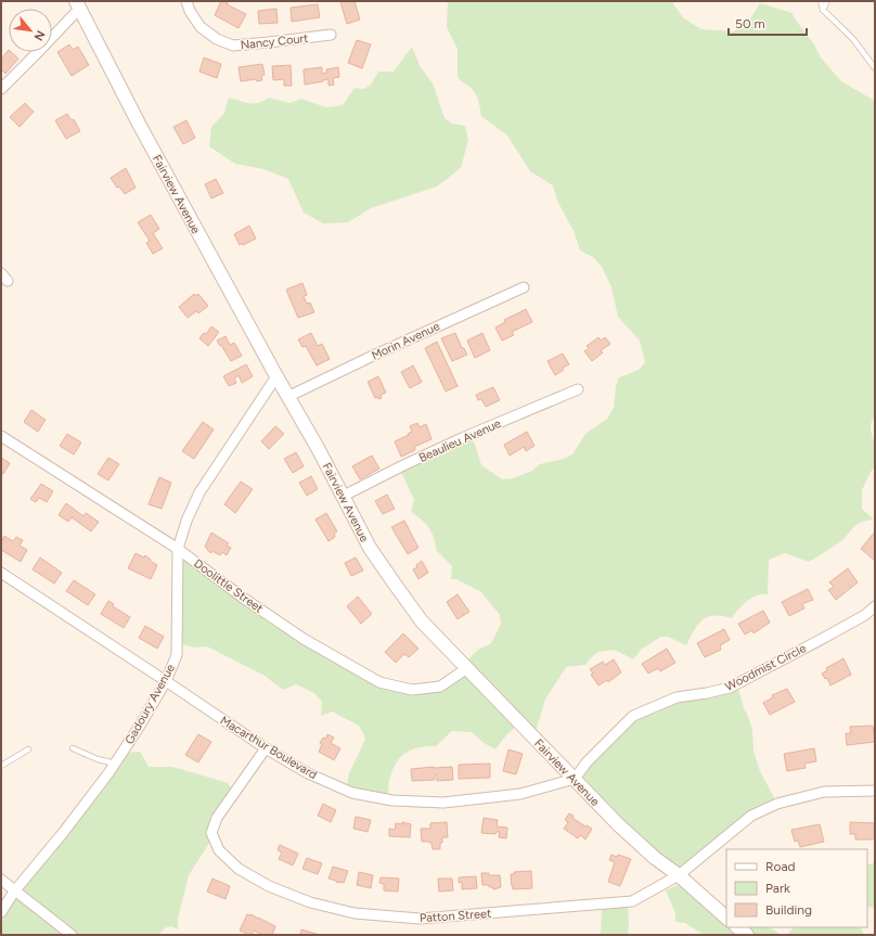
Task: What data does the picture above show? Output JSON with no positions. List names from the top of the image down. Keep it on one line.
{"streets":{"main road":["Fairview Avenue"],"street":["Nancy Court","Morin Avenue","Beaulieu Avenue","Doolittle Street","Woodmist Circle","Gadoury Avenue","Macarthur Boulevard","Patton Street"]},"crossings":[["Fairview Avenue","Morin Avenue"],["Fairview Avenue","Beaulieu Avenue"],["Fairview Avenue","Doolittle Street"],["Fairview Avenue","Woodmist Circle"],["Fairview Avenue","Gadoury Avenue"],["Fairview Avenue","Macarthur Boulevard"],["Fairview Avenue","Patton Street"],["Doolittle Street","Gadoury Avenue"],["Woodmist Circle","Macarthur Boulevard"],["Gadoury Avenue","Macarthur Boulevard"],["Macarthur Boulevard","Patton Street"]],"legend":["Road","Park","Building"],"scale_bar":"50 m","north":"bottom right"}
